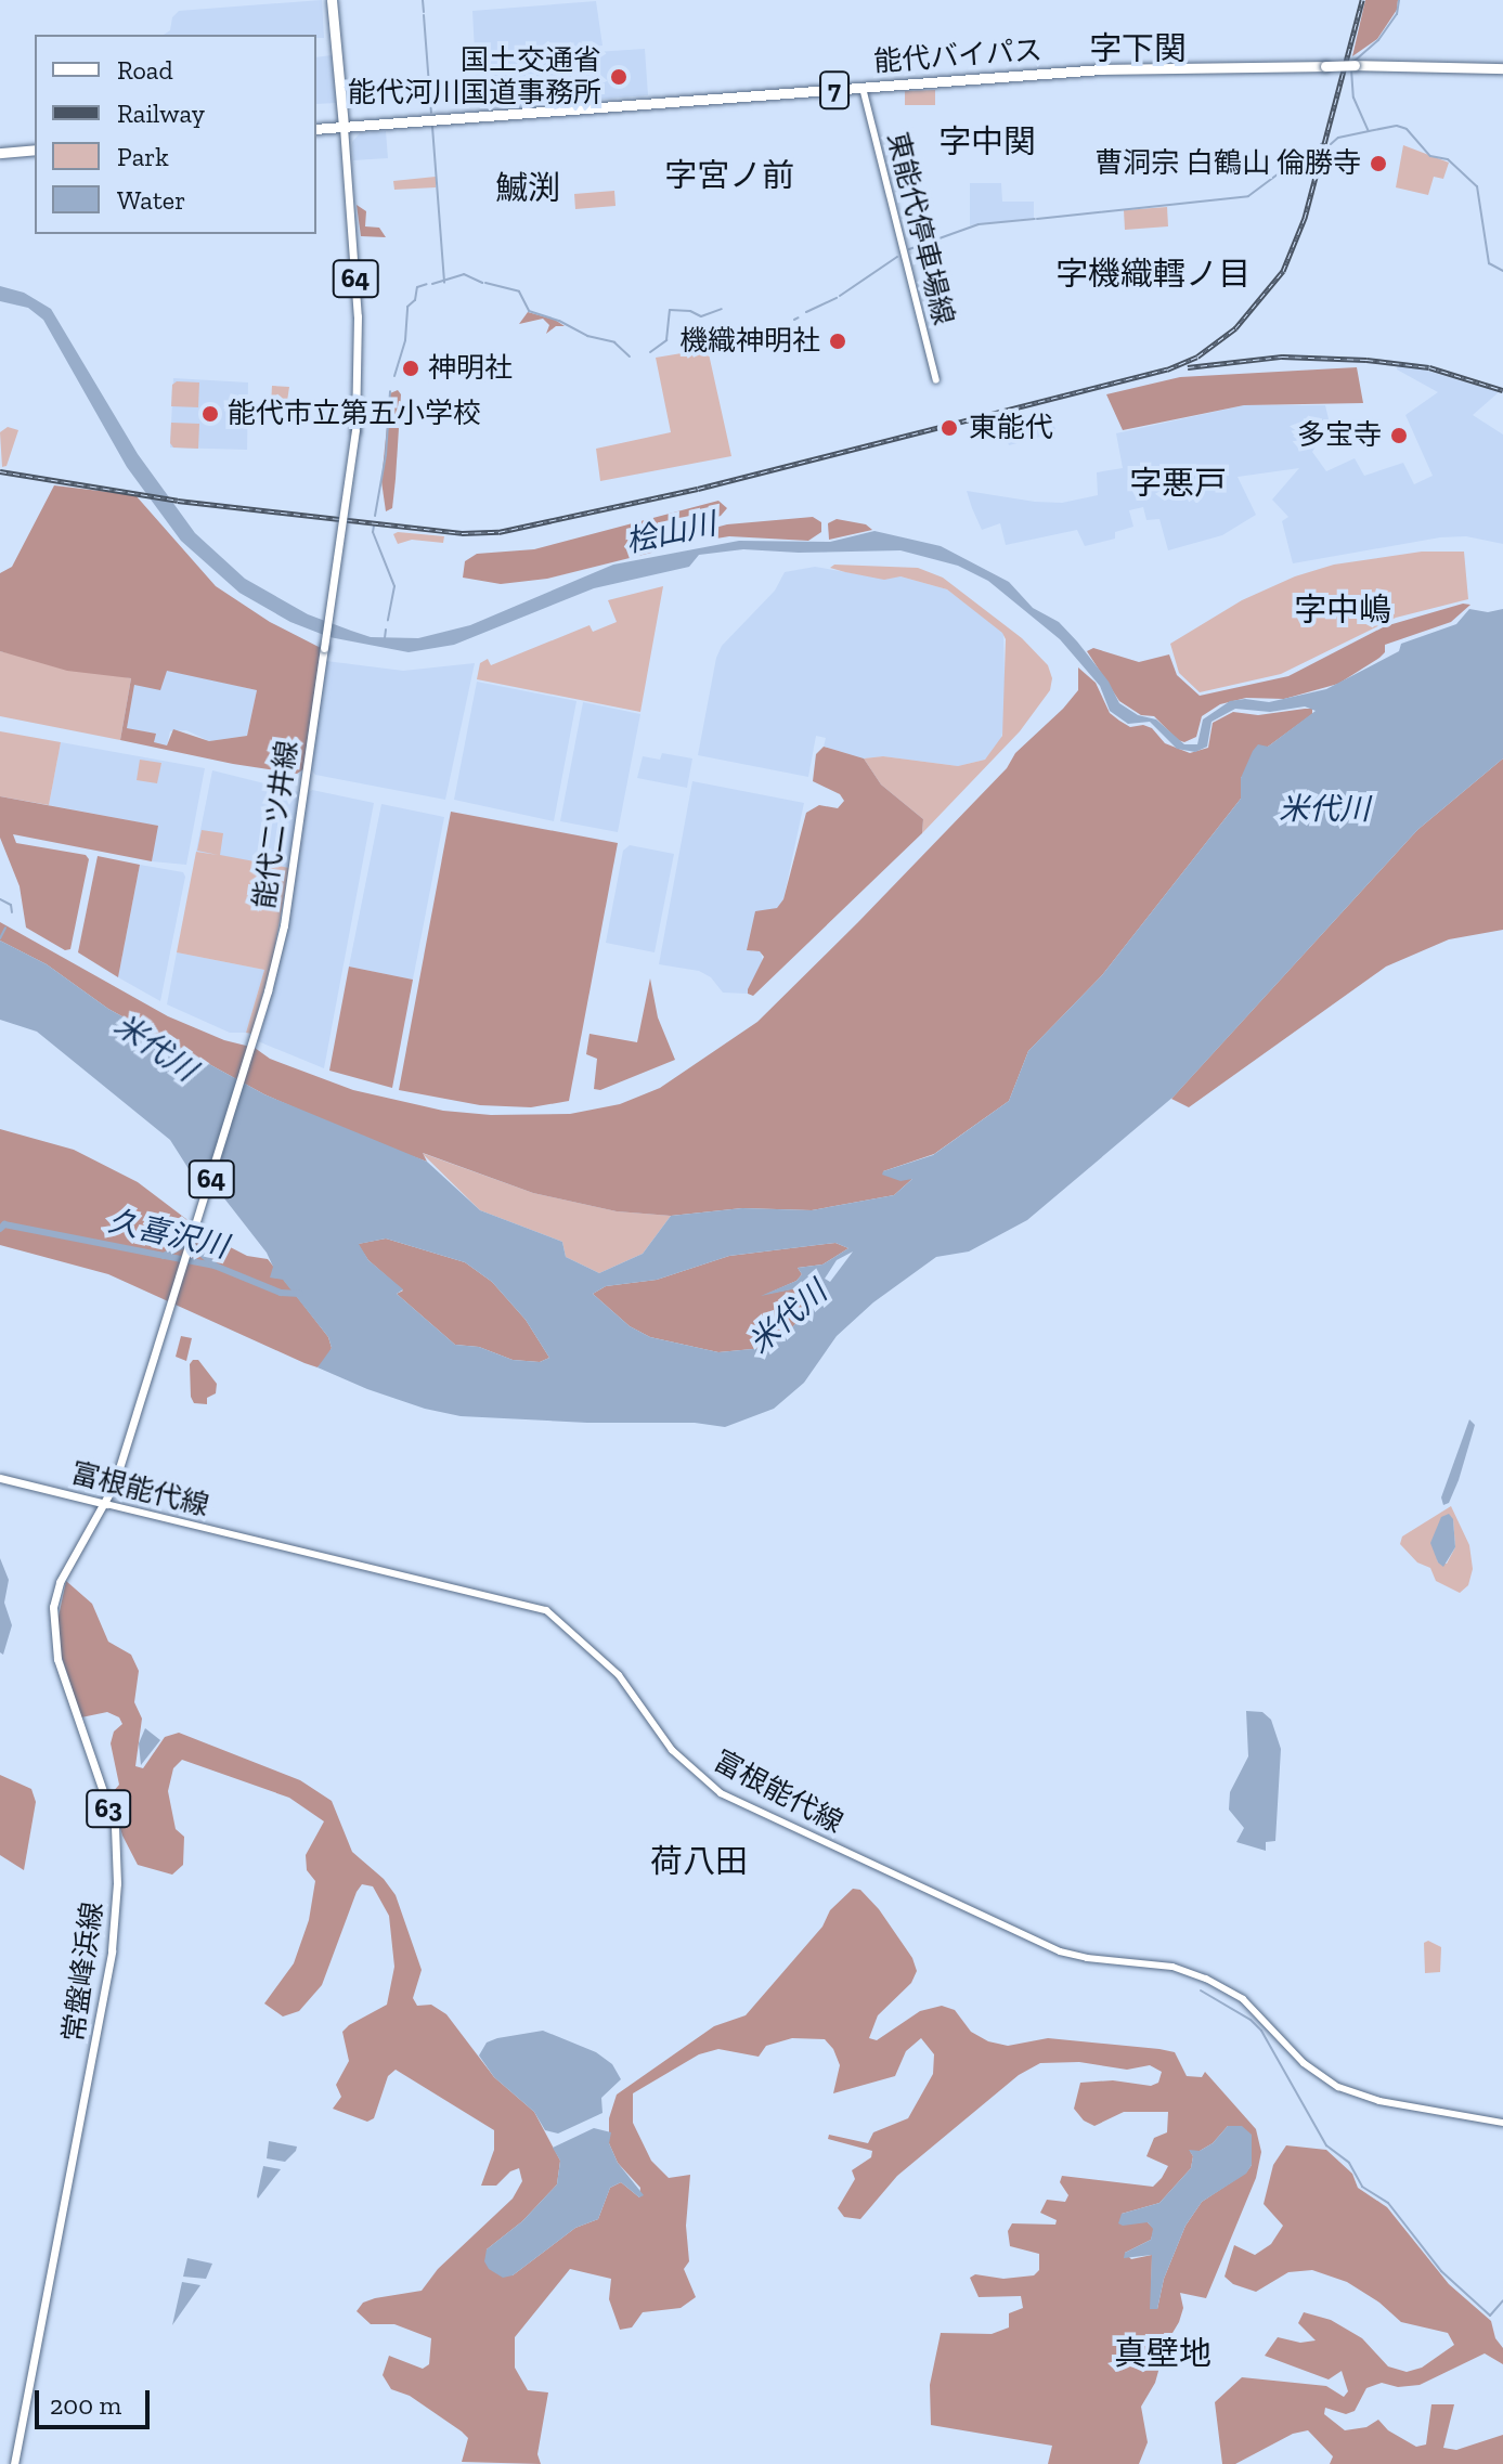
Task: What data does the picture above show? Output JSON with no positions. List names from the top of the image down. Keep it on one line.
{"streets":{"highway":["能代バイパス","7"],"main road":["東能代停車場線","64","能代二ツ井線","富根能代線","63","常盤峰浜線"]},"crossings":[["能代バイパス","東能代停車場線"],["能代バイパス","能代二ツ井線"],["能代二ツ井線","富根能代線"],["能代二ツ井線","常盤峰浜線"],["富根能代線","常盤峰浜線"]],"districts":["字下関","字中関","字宮ノ前","鰄渕","字機織轌ノ目","字悪戸","字中嶋","荷八田","真壁地"],"water":["桧山川","米代川","久喜沢川"],"places":["国土交通省 能代河川国道事務所","曹洞宗 白鶴山 倫勝寺","機織神明社","神明社","能代市立第五小学校","東能代","多宝寺"],"legend":["Road","Railway","Park","Water"],"scale_bar":"200 m"}
